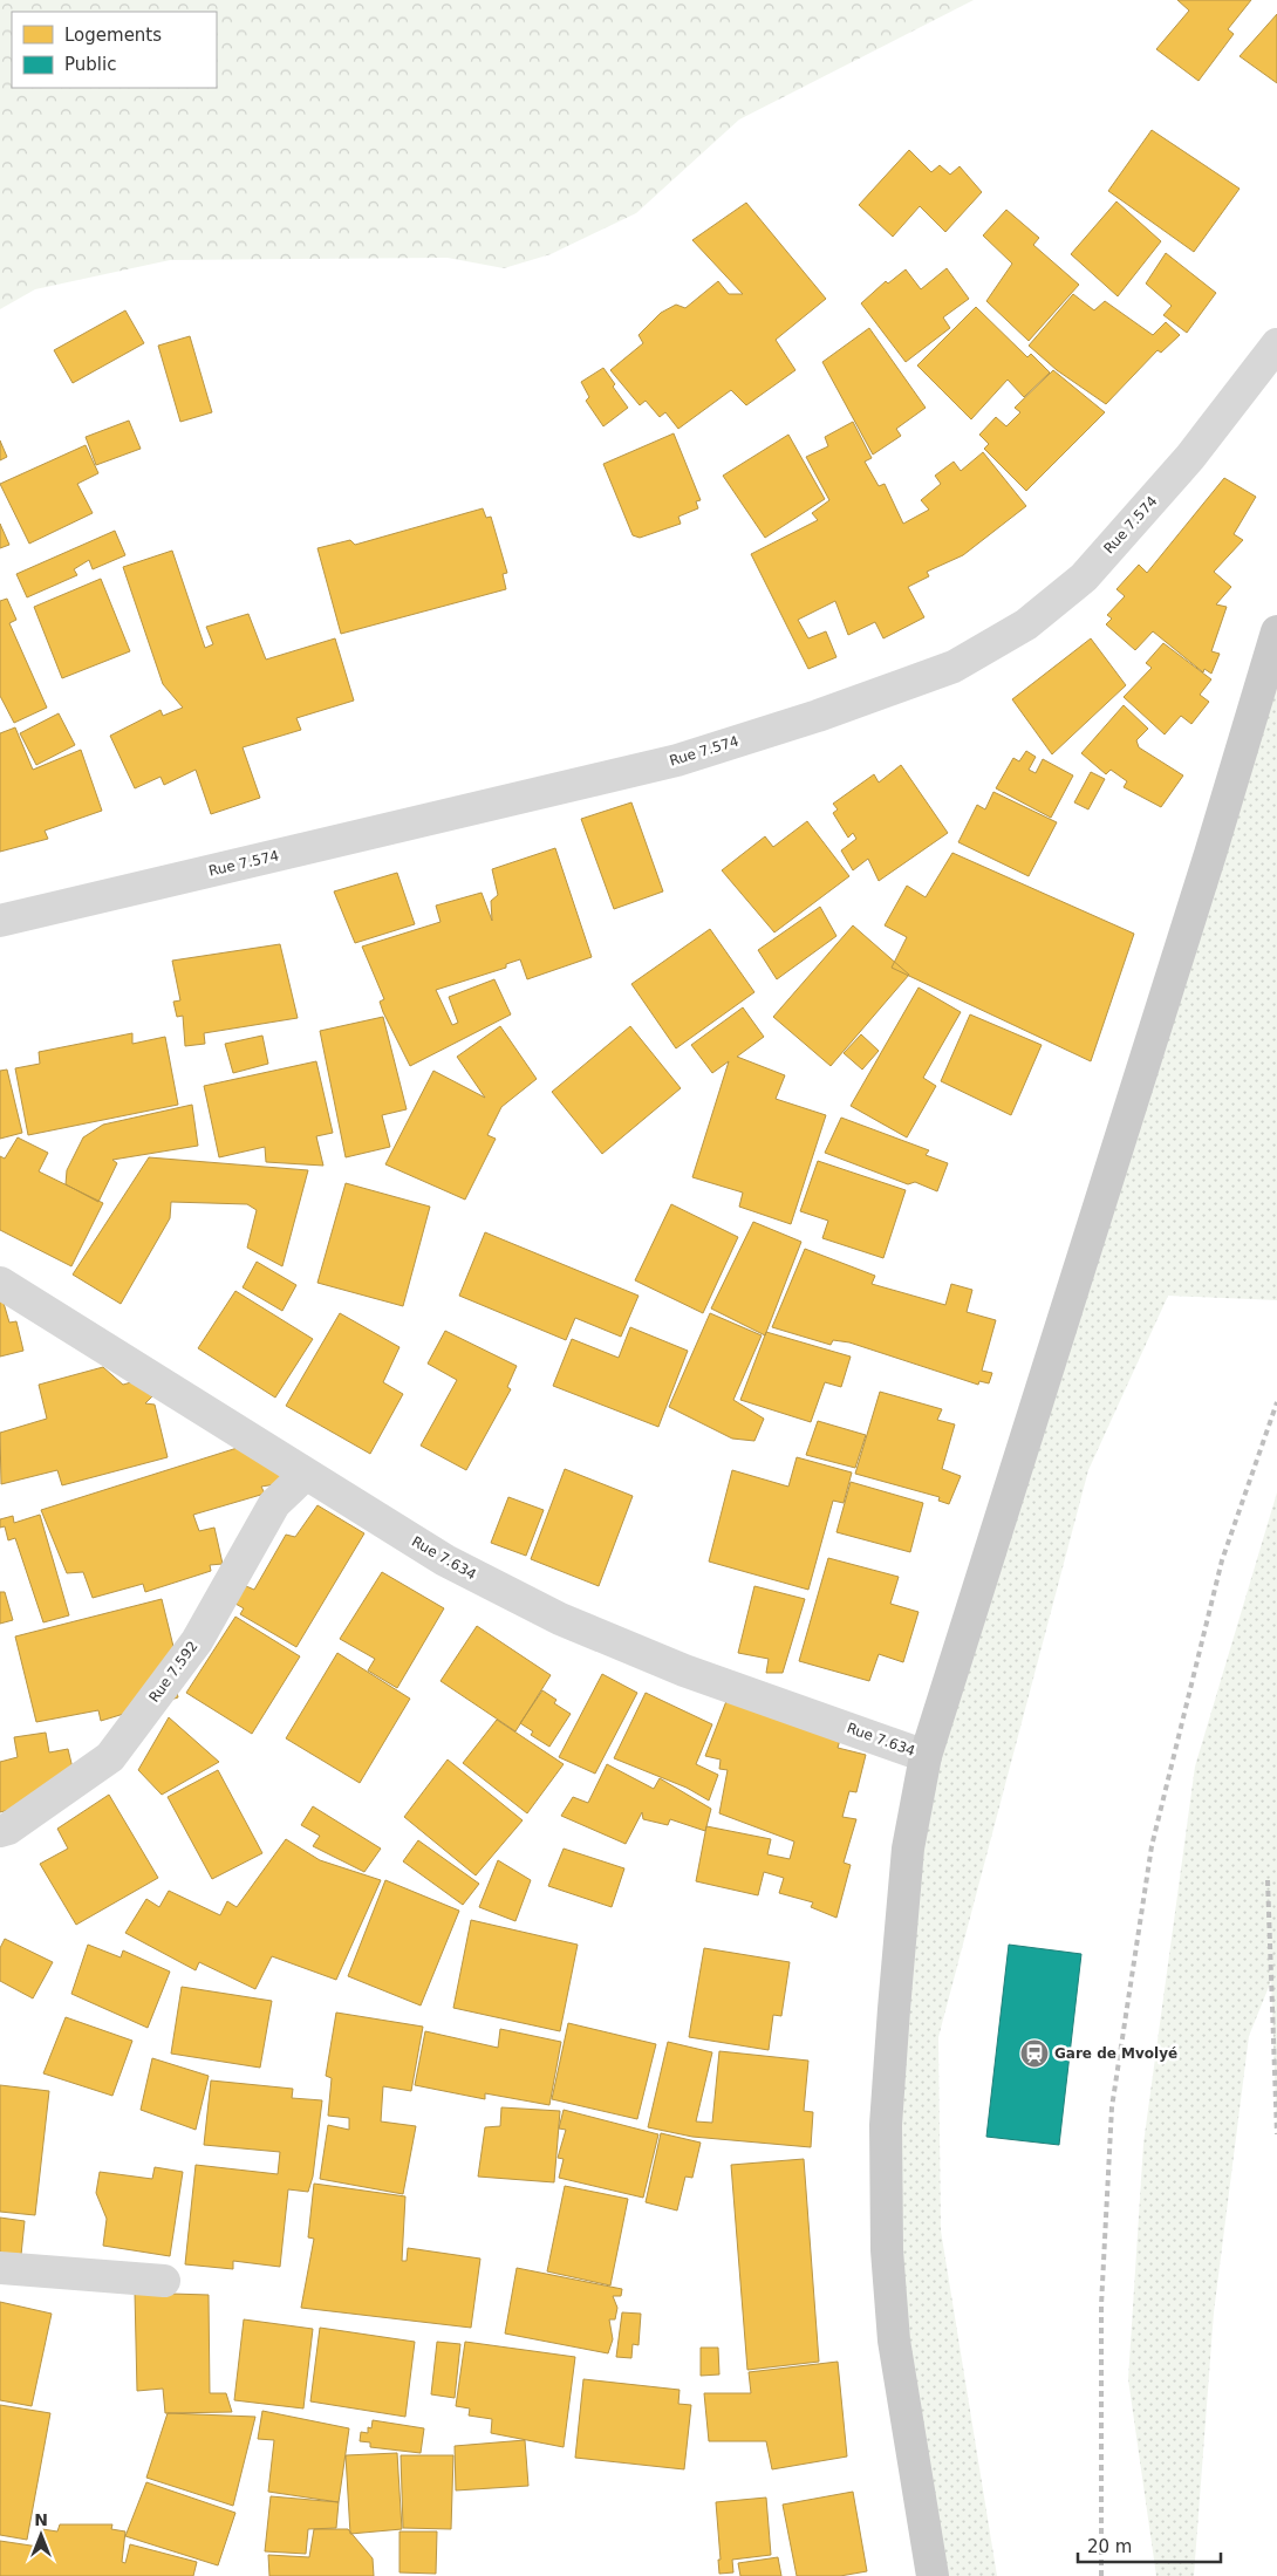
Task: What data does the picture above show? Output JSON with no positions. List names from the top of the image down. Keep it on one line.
{"streets":{"street":["Rue 7.574","Rue 7.634","Rue 7.592"]},"crossings":[["Rue 7.634","Rue 7.592"]],"places":{"station":["Gare de Mvolyé"]},"legend":["Logements","Public"],"scale_bar":"20 m","north":"top"}
